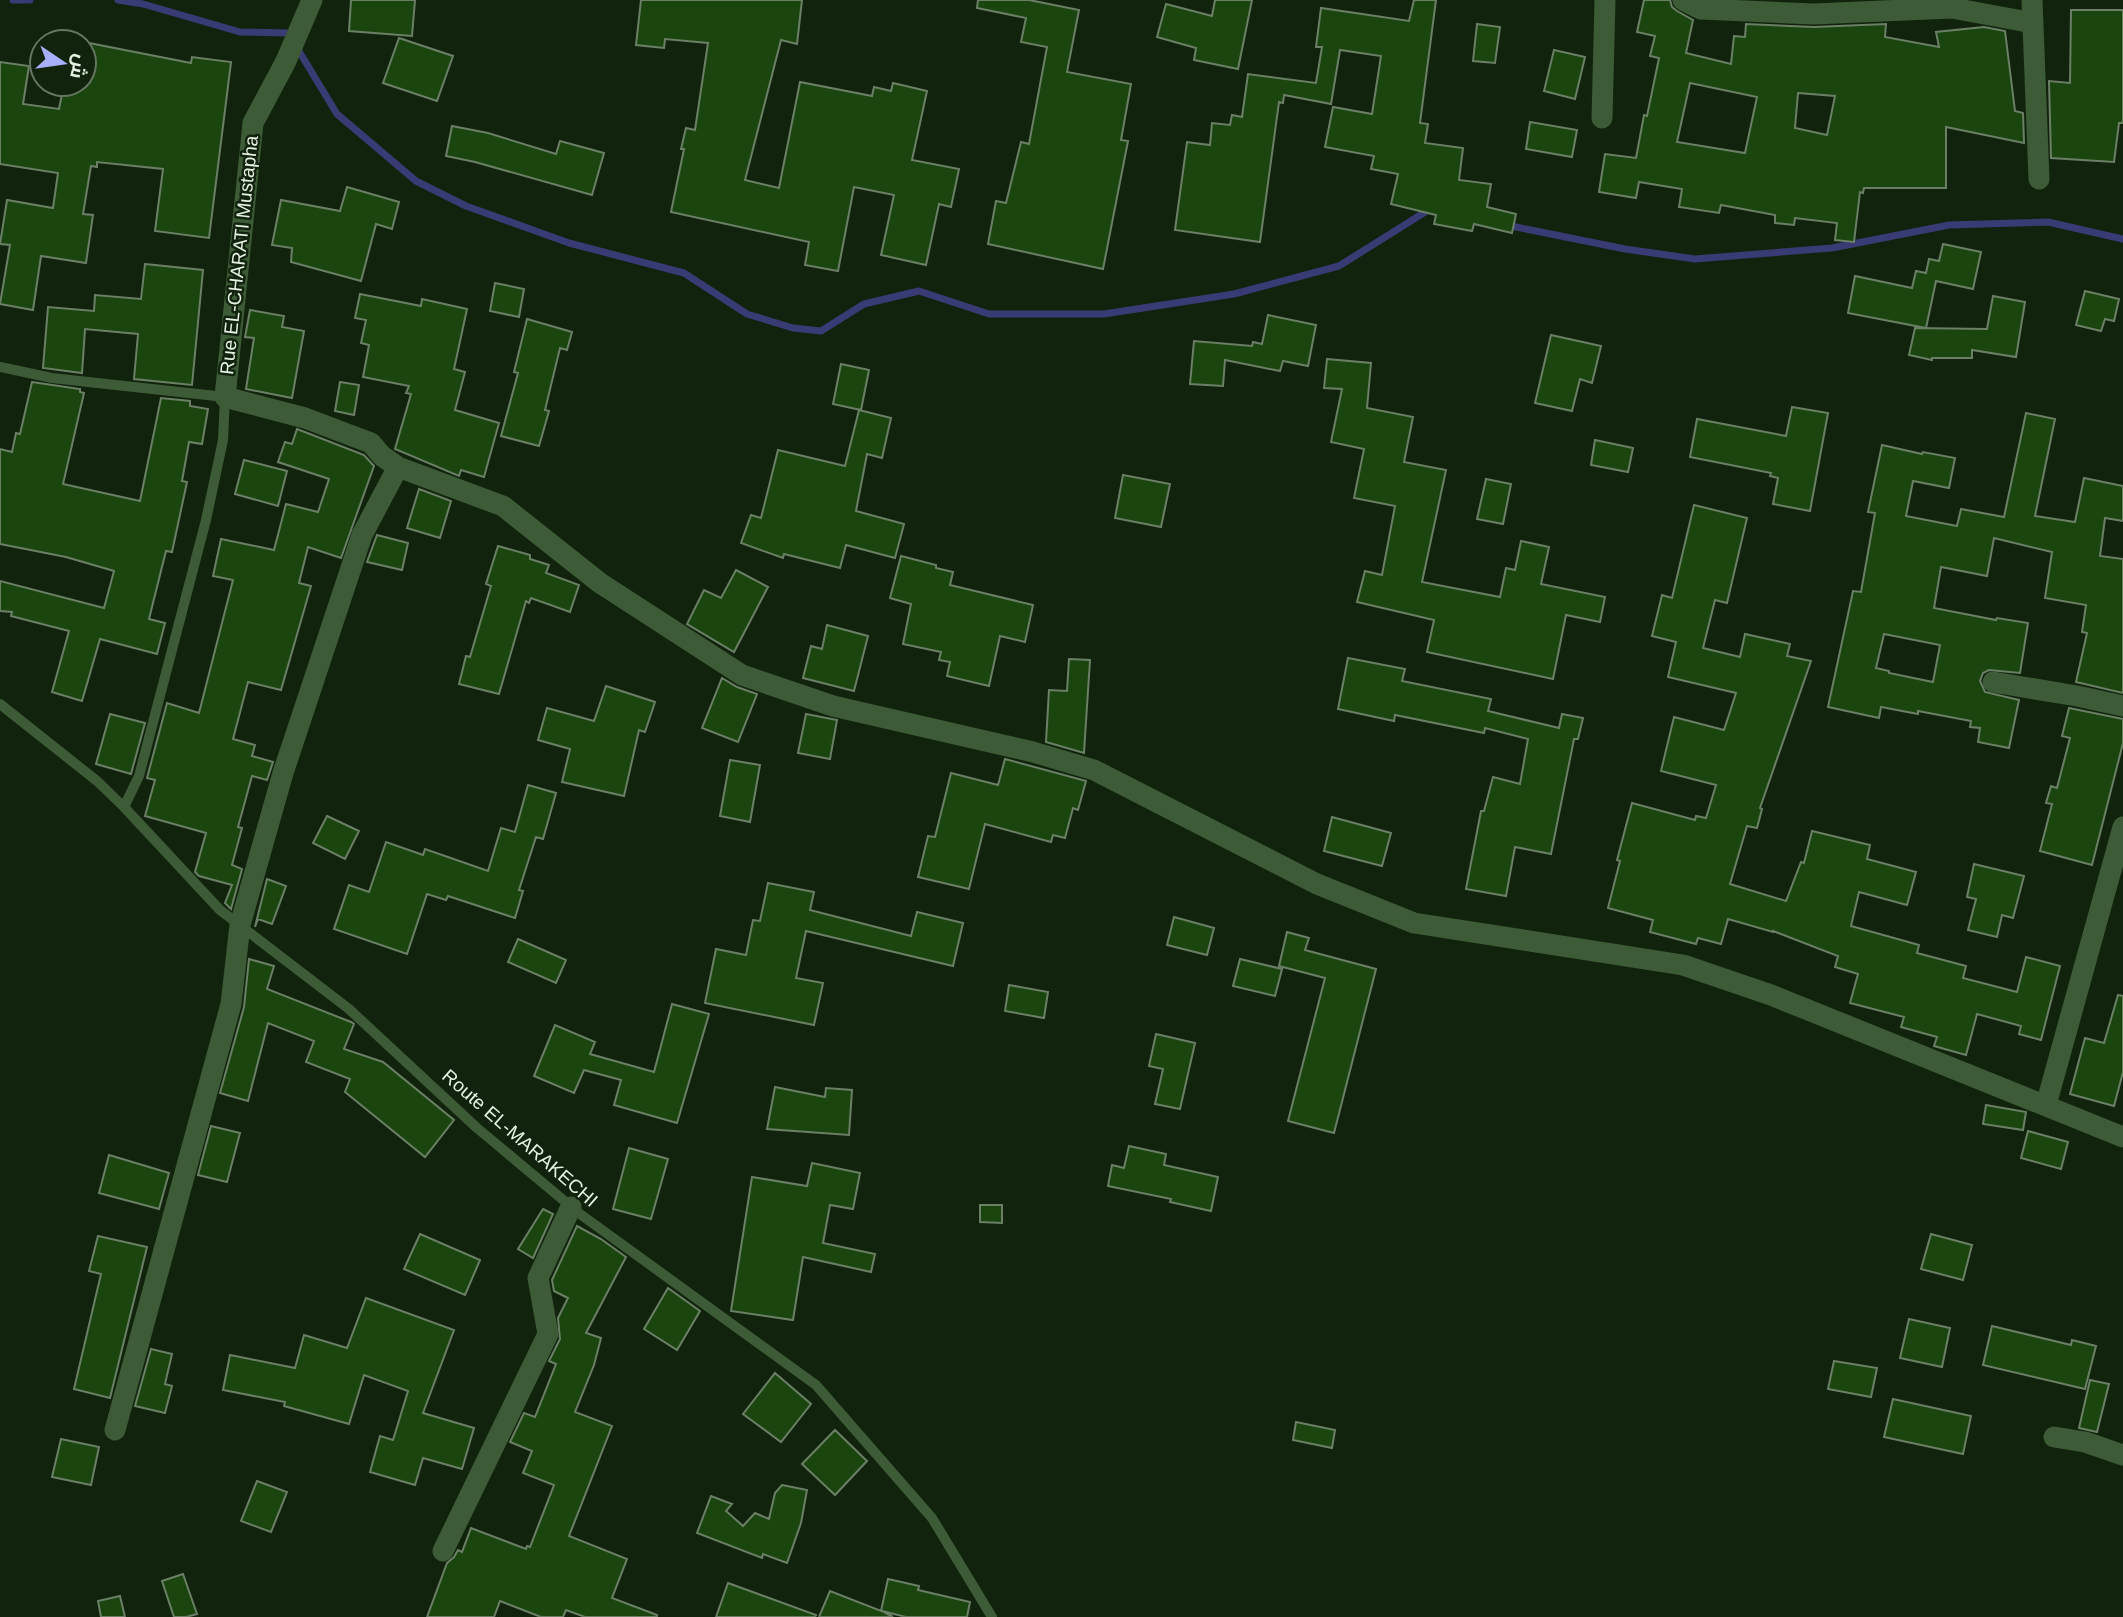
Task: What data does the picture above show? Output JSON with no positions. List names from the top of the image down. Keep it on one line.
{"streets":{"street":["Rue EL-CHARATI Mustapha"],"lane":["Route EL-MARAKECHI"]},"north":"right"}
